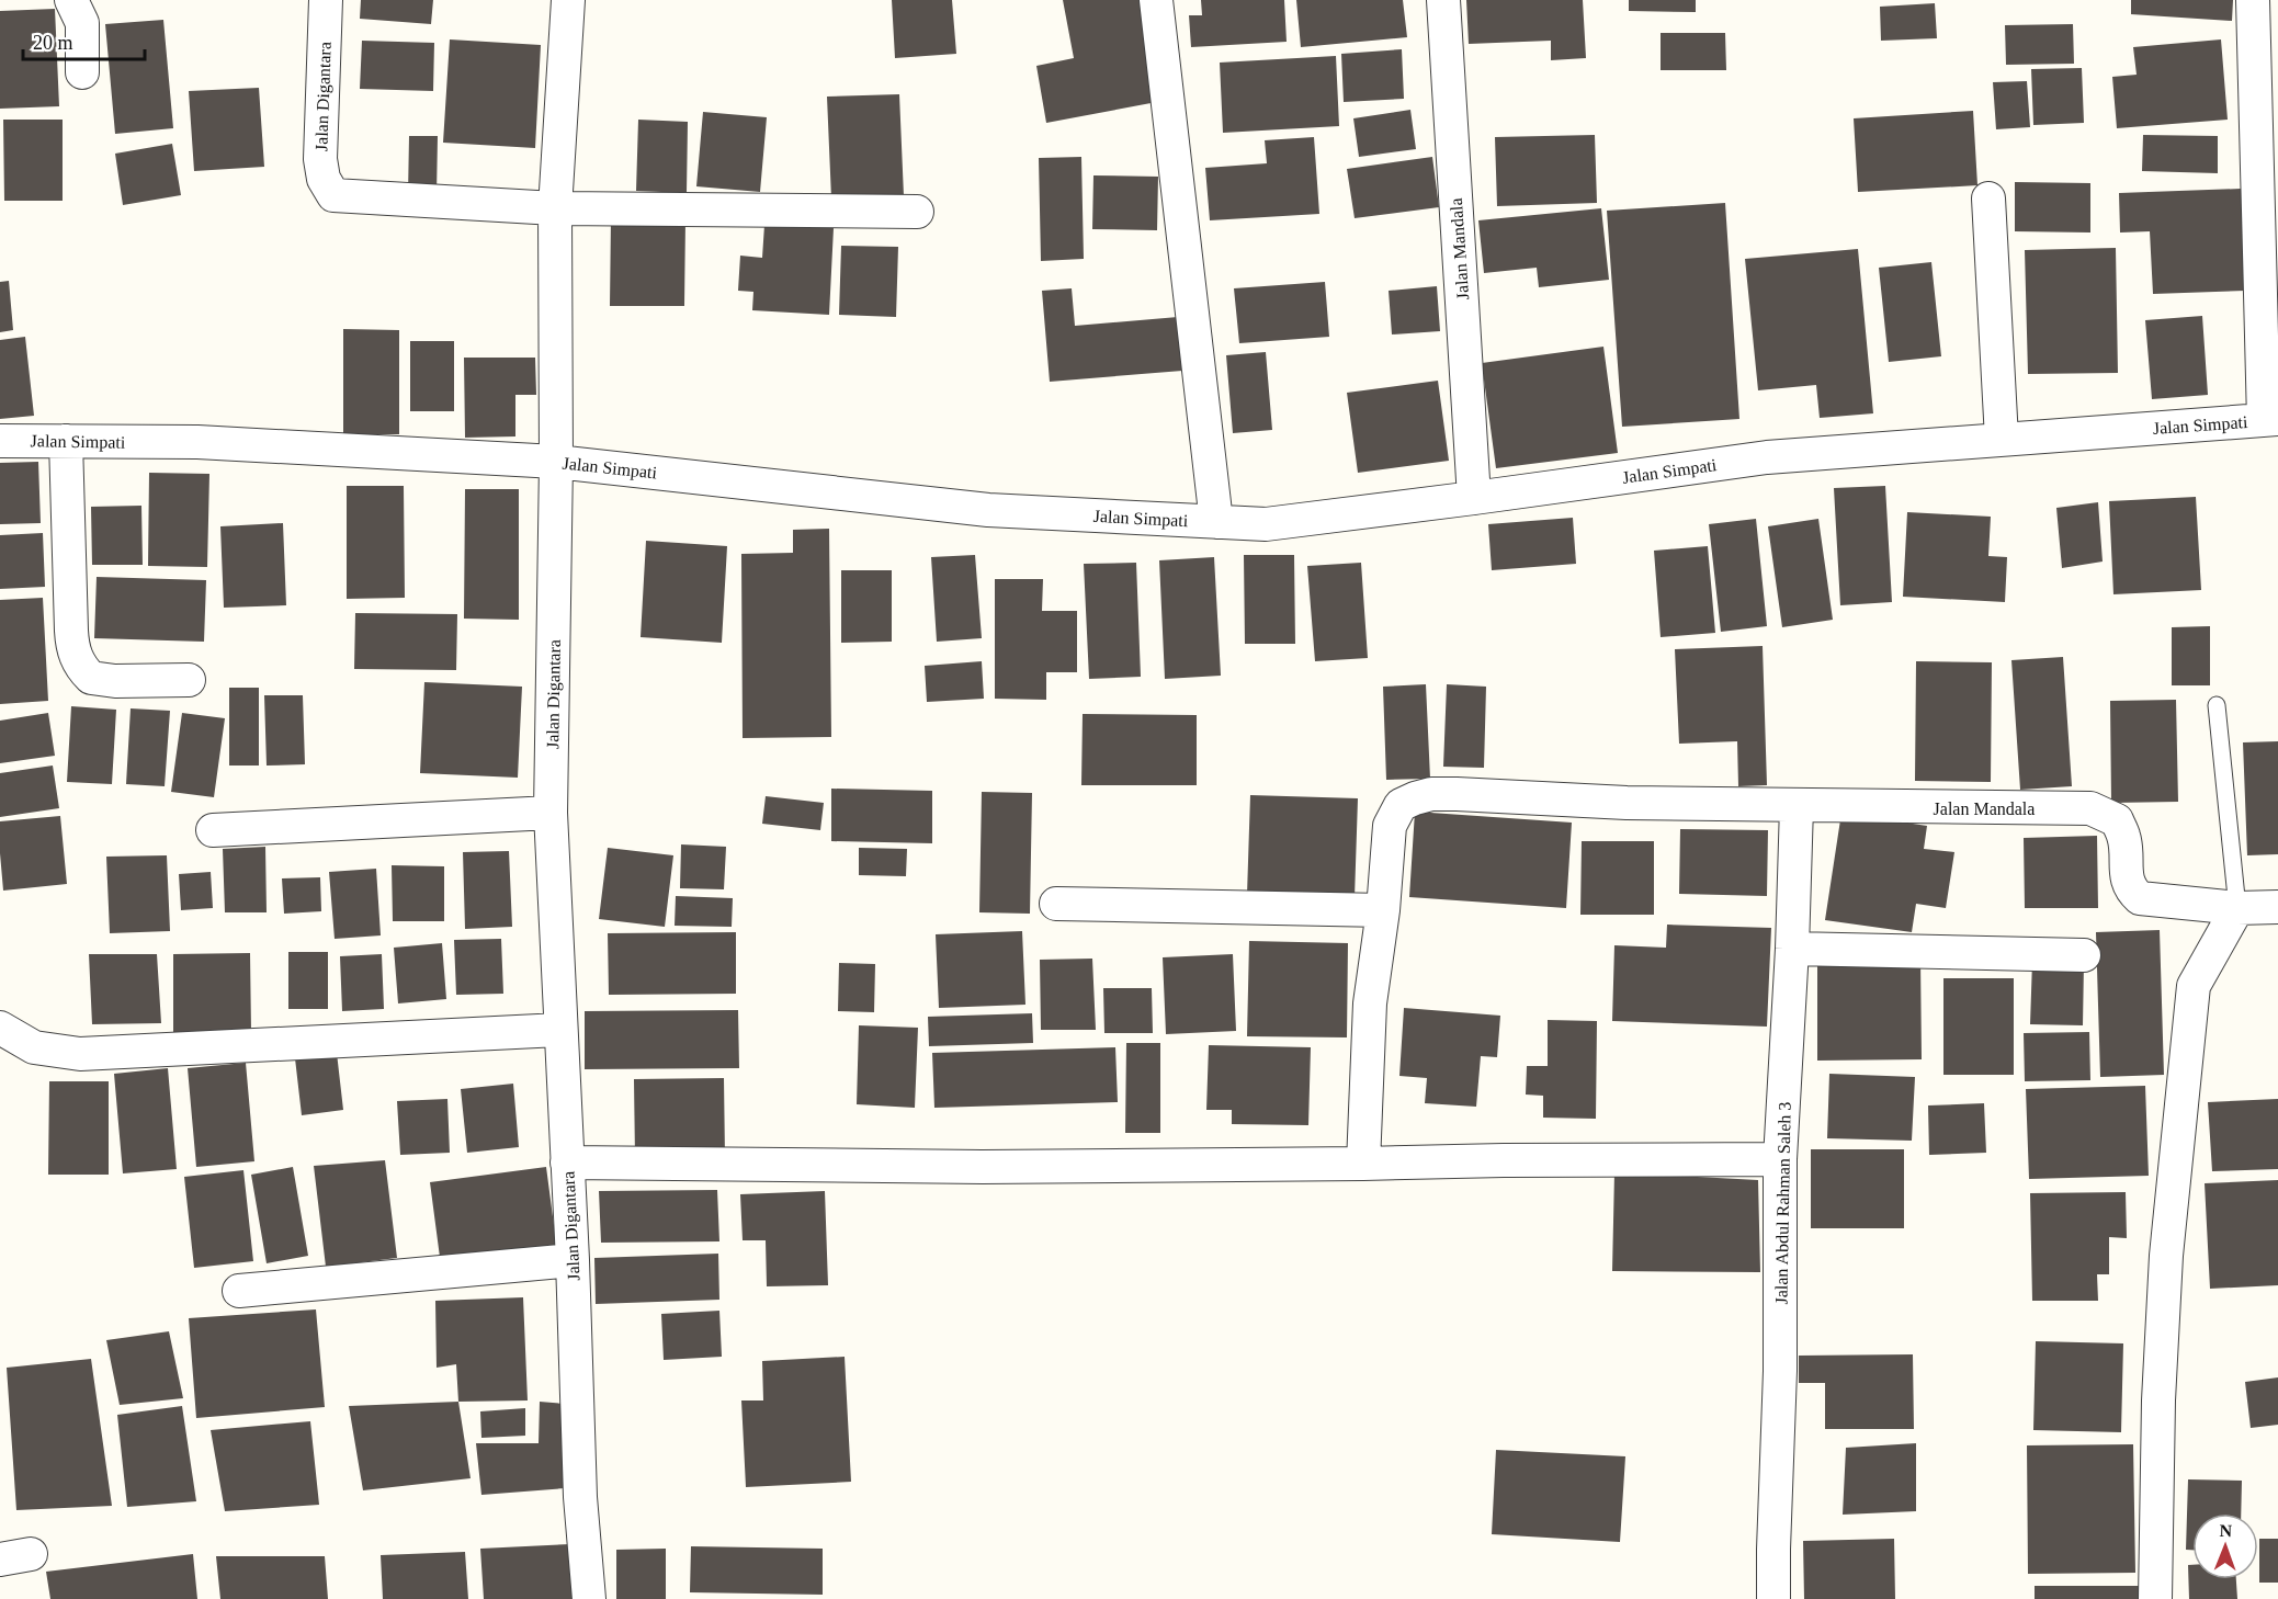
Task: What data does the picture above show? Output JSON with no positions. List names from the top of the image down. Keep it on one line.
{"streets":{"street":["Jalan Digantara","Jalan Mandala","Jalan Simpati","Jalan Abdul Rahman Saleh 3"]},"crossings":[["Jalan Digantara","Jalan Simpati"],["Jalan Mandala","Jalan Simpati"],["Jalan Mandala","Jalan Abdul Rahman Saleh 3"]],"scale_bar":"20 m","north":"top"}
